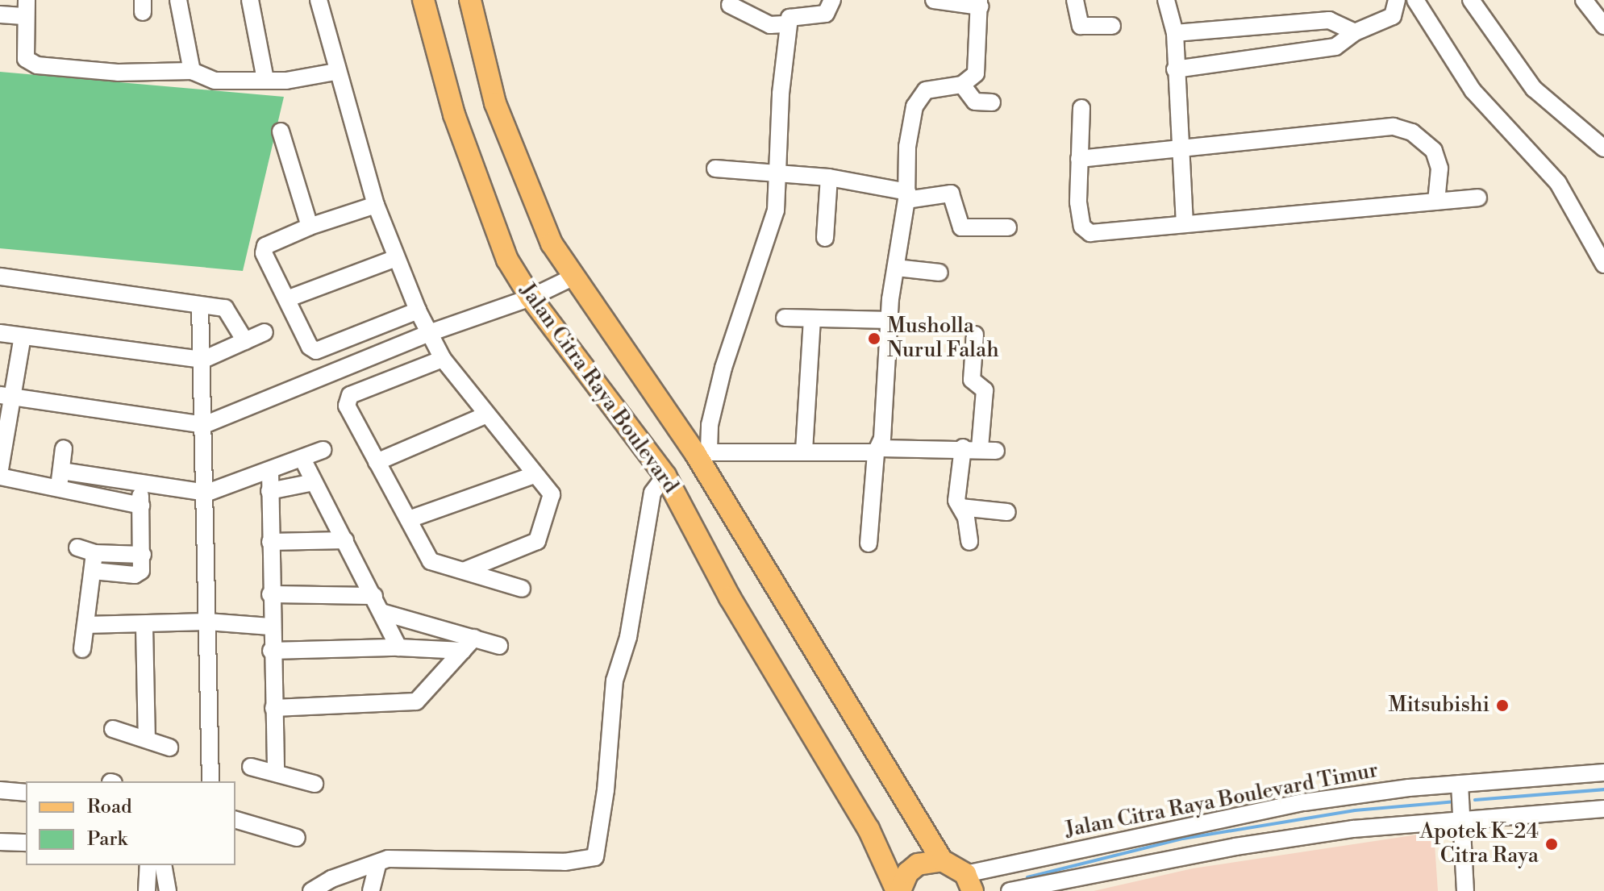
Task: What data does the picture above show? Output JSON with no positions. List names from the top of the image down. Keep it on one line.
{"streets":{"main road":["Jalan Citra Raya Boulevard"],"street":["Jalan Citra Raya Boulevard Timur"]},"places":["Musholla Nurul Falah","Mitsubishi","Apotek K-24 Citra Raya"],"legend":["Road","Park"]}
